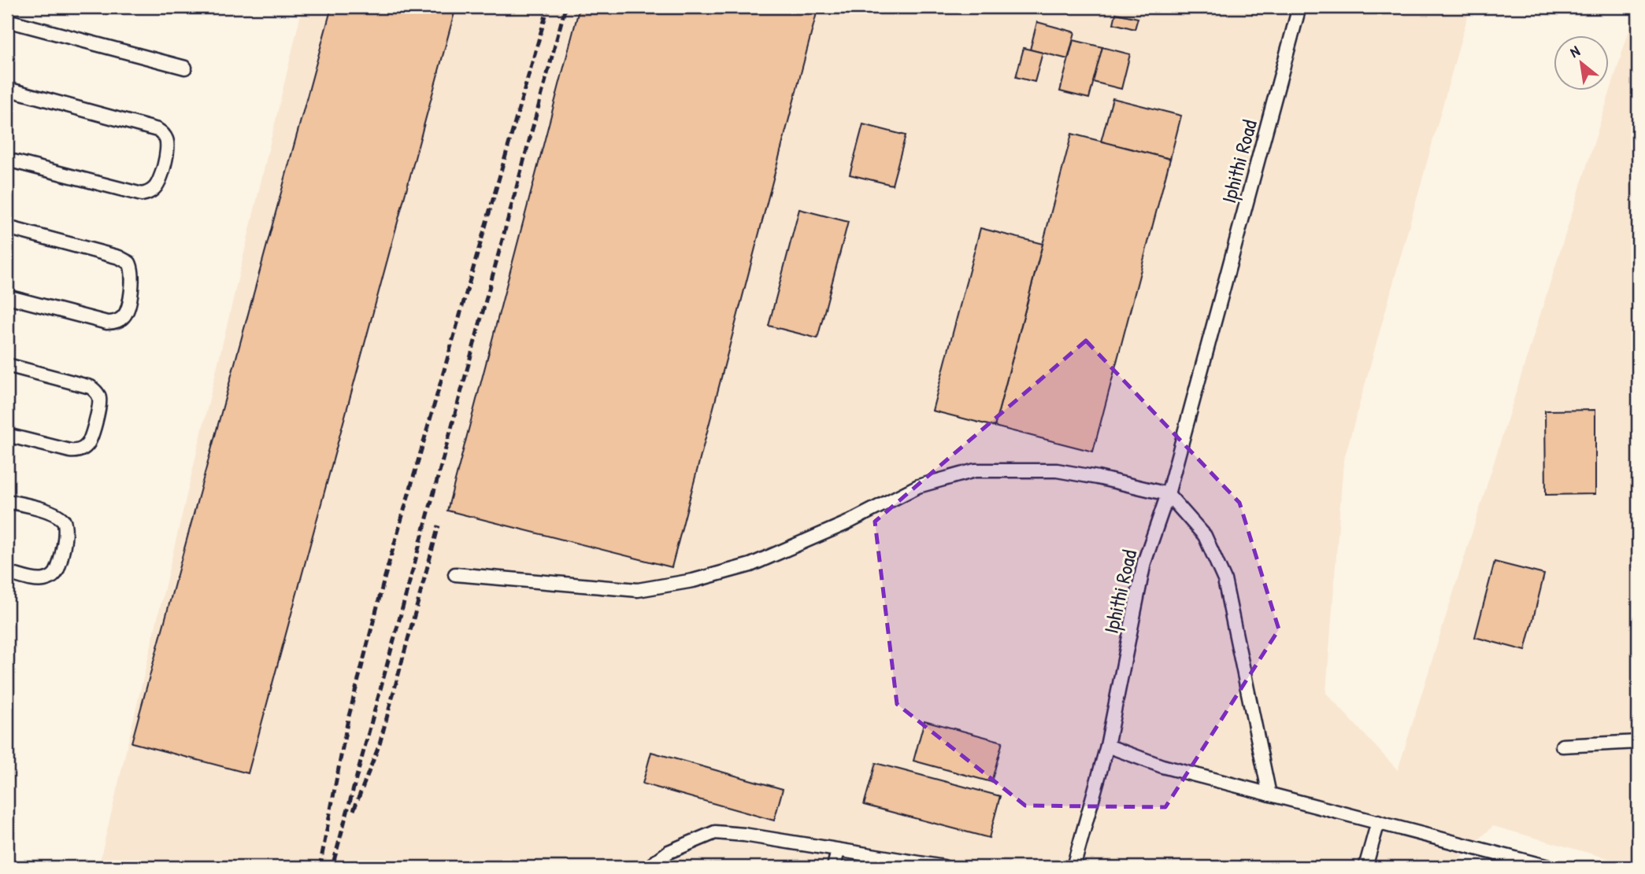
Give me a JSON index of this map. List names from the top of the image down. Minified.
{"streets":{"lane":["Iphithi Road"]},"north":"top left"}
